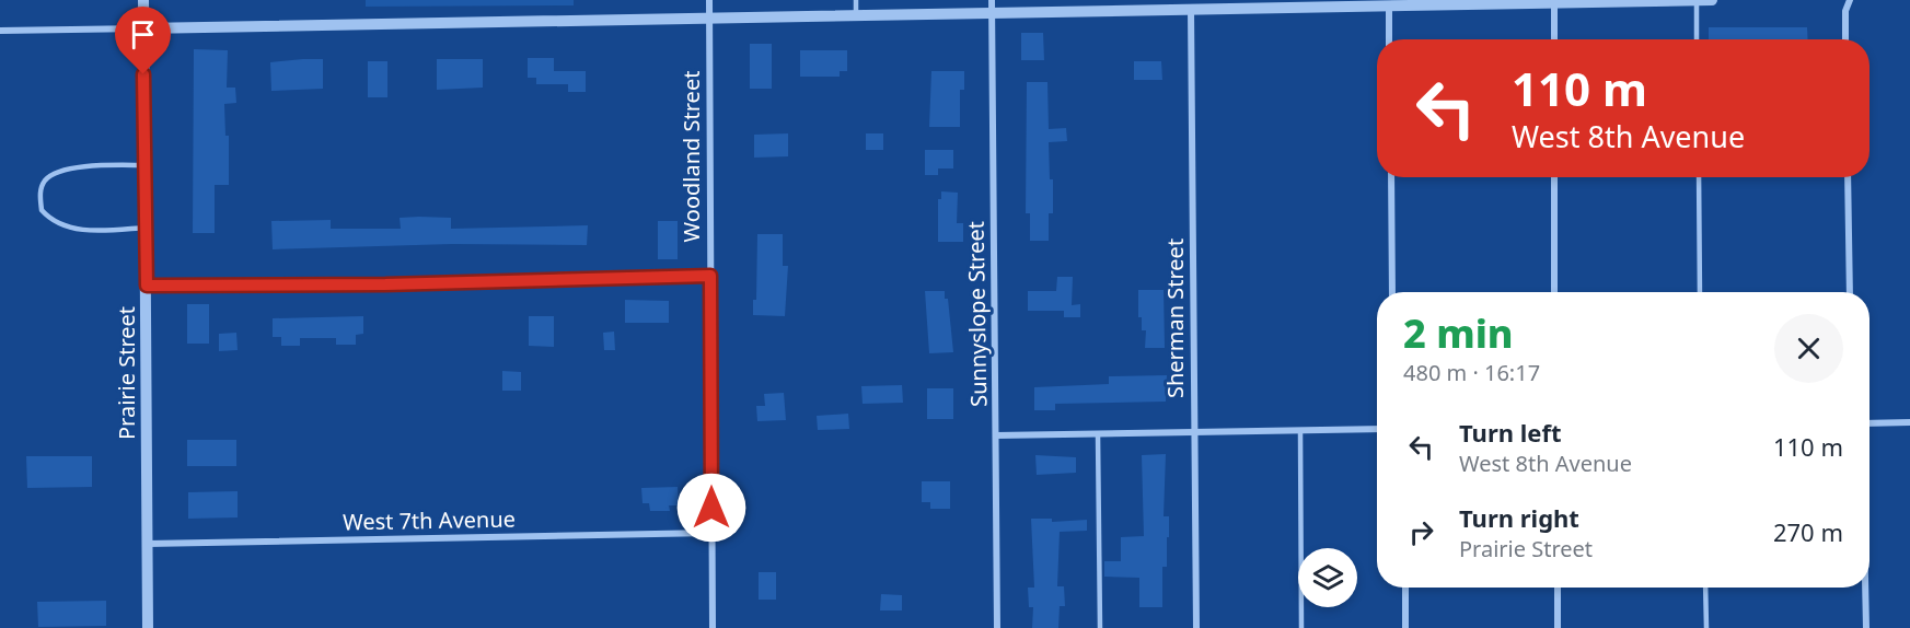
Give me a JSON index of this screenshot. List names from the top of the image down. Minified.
{"streets":{"street":["Woodland Street","Sunnyslope Street","Sherman Street","Prairie Street","West 7th Avenue"]},"crossings":[["Woodland Street","West 7th Avenue"],["Prairie Street","West 7th Avenue"]],"page":{"turn":["110 m","West 8th Avenue"],"heading":["2 min","480 m · 16:17"],"list":[{"name":"Turn left","note":"West 8th Avenue","value":"110 m"},{"name":"Turn right","note":"Prairie Street","value":"270 m"}]}}
